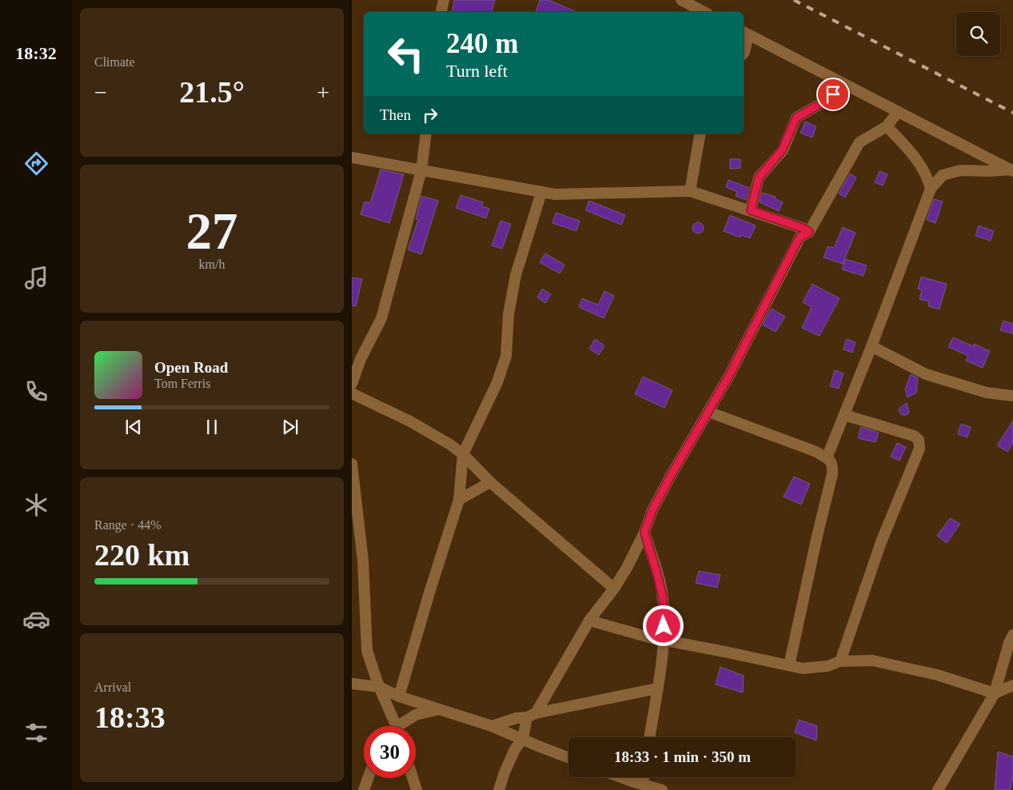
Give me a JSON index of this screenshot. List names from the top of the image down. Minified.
{"page":{"tabs":"18:32","tile":["Climate",["27","km/h"],["Range · 44%","220 km"],["Arrival","18:33"]],"turn":["240 m","Turn left"],"heat":["−","21.5°","+"],"then":"Then","song":["Open Road","Tom Ferris"],"limit":"30","trip":"18:33 · 1 min · 350 m"}}
